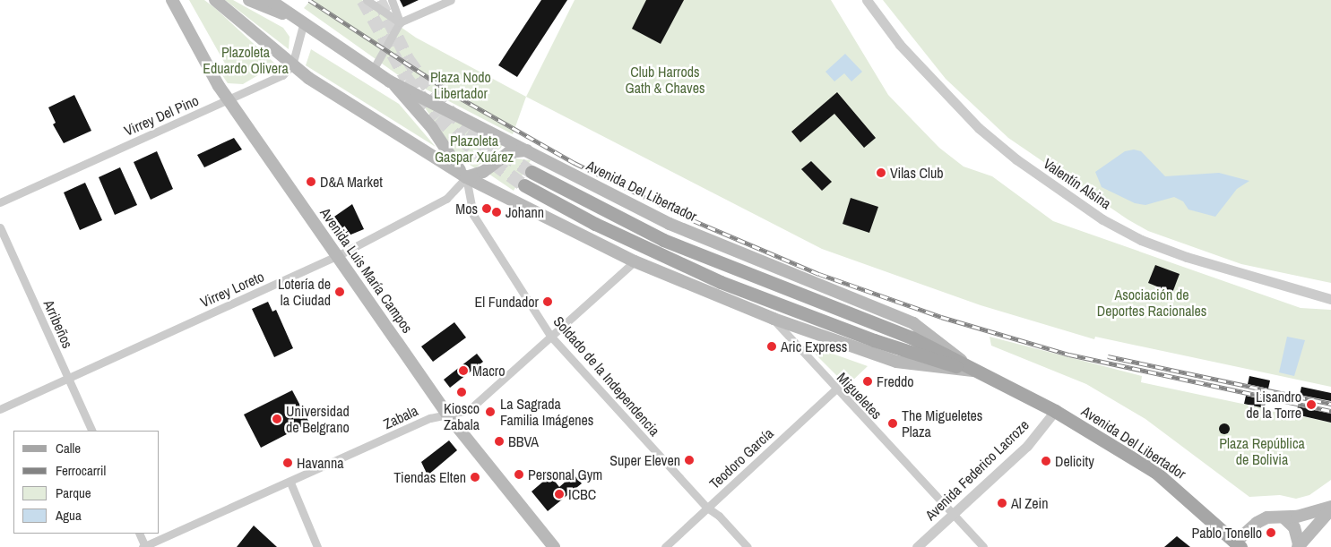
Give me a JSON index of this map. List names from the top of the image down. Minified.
{"streets":{"main road":["Avenida Del Libertador","Avenida Luis María Campos"],"street":["Virrey Del Pino","Valentín Alsina","Virrey Loreto","Arribeños","Soldado de la Independencia","Migueletes","Zabala","Teodoro García","Avenida Federico Lacroze"]},"crossings":[["Virrey Del Pino","Avenida Del Libertador"],["Virrey Del Pino","Avenida Luis María Campos"],["Avenida Del Libertador","Virrey Loreto"],["Avenida Del Libertador","Soldado de la Independencia"],["Avenida Del Libertador","Migueletes"],["Avenida Del Libertador","Zabala"],["Avenida Del Libertador","Avenida Federico Lacroze"],["Avenida Luis María Campos","Virrey Loreto"],["Avenida Luis María Campos","Zabala"],["Virrey Loreto","Arribeños"],["Virrey Loreto","Soldado de la Independencia"],["Soldado de la Independencia","Zabala"],["Soldado de la Independencia","Teodoro García"],["Migueletes","Teodoro García"],["Migueletes","Avenida Federico Lacroze"]],"parks":["Plazoleta Eduardo Olivera","Club Harrods Gath & Chaves","Plaza Nodo Libertador","Plazoleta Gaspar Xuárez","Asociación de Deportes Racionales","Plaza República de Bolivia"],"places":["Vilas Club","D&A Market","Mos","Johann","Lotería de la Ciudad","El Fundador","Aric Express","Macro","Freddo","Kiosco Zabala","Lisandro de la Torre","La Sagrada Familia Imágenes","Universidad de Belgrano","The Migueletes Plaza","BBVA","Super Eleven","Delicity","Havanna","Personal Gym","Tiendas Elten","ICBC","Al Zein","Pablo Tonello"],"legend":["Calle","Ferrocarril","Parque","Agua"]}
